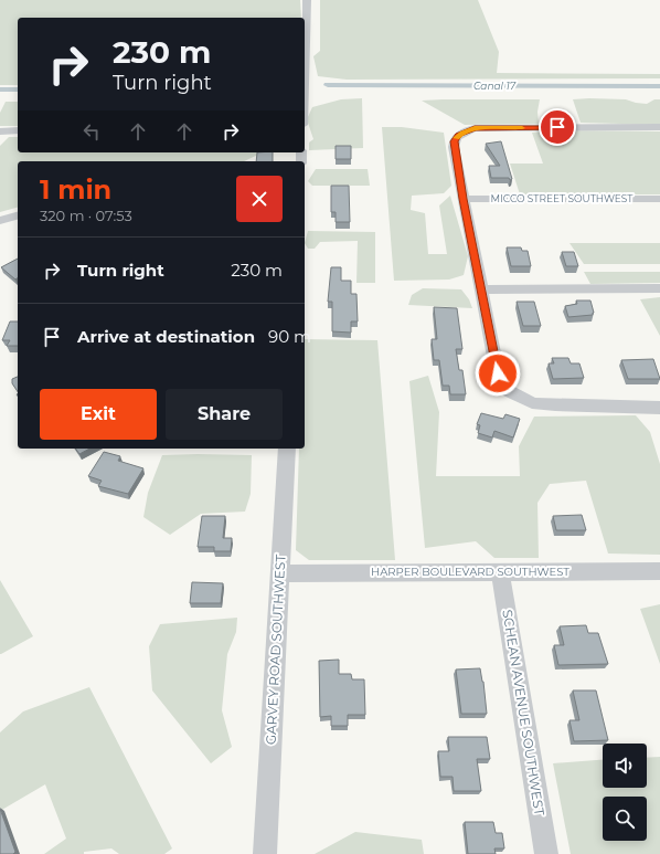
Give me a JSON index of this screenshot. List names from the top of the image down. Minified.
{"streets":{"street":["MICCO STREET SOUTHWEST","HARPER BOULEVARD SOUTHWEST","GARVEY ROAD SOUTHWEST","SCHEAN AVENUE SOUTHWEST"]},"crossings":[["HARPER BOULEVARD SOUTHWEST","GARVEY ROAD SOUTHWEST"],["HARPER BOULEVARD SOUTHWEST","SCHEAN AVENUE SOUTHWEST"]],"water":["Canal 17"],"page":{"turn":["230 m","Turn right"],"heading":["1 min","320 m · 07:53"],"list":[{"name":"Turn right","value":"230 m"},{"name":"Arrive at destination","value":"90 m"}],"buttons":["Exit","Share"]}}
